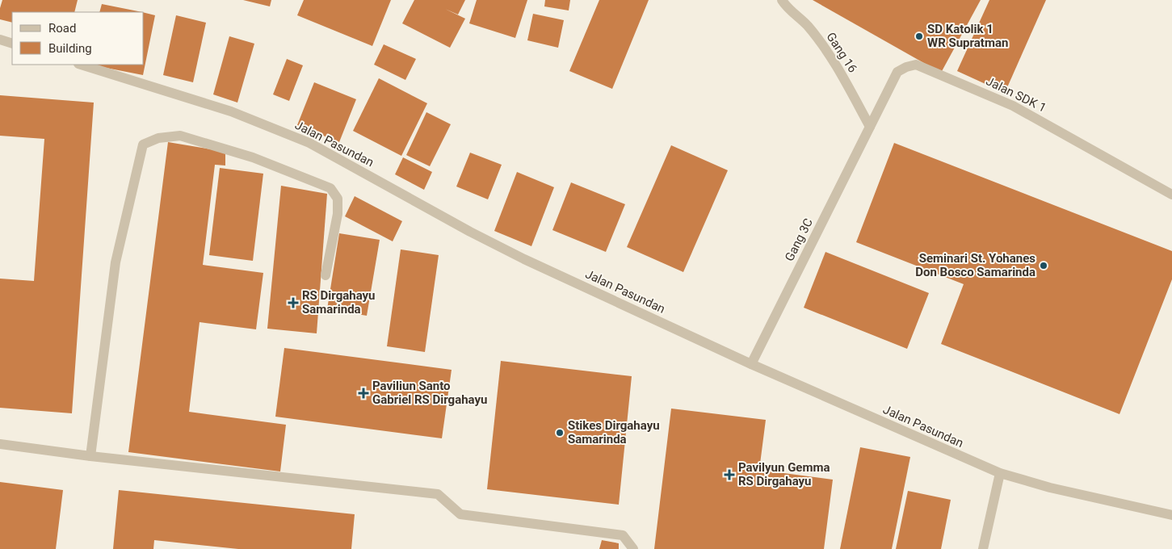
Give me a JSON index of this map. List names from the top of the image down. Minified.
{"streets":{"street":["Gang 16","Jalan SDK 1","Jalan Pasundan","Gang 3C"]},"crossings":[["Gang 16","Jalan SDK 1"],["Gang 16","Gang 3C"],["Jalan SDK 1","Gang 3C"],["Jalan Pasundan","Gang 3C"]],"places":{"other":["SD Katolik 1 WR Supratman","Seminari St. Yohanes Don Bosco Samarinda","Stikes Dirgahayu Samarinda"],"health":["RS Dirgahayu Samarinda","Paviliun Santo Gabriel RS Dirgahayu","Pavilyun Gemma RS Dirgahayu"]},"legend":["Road","Building"]}
